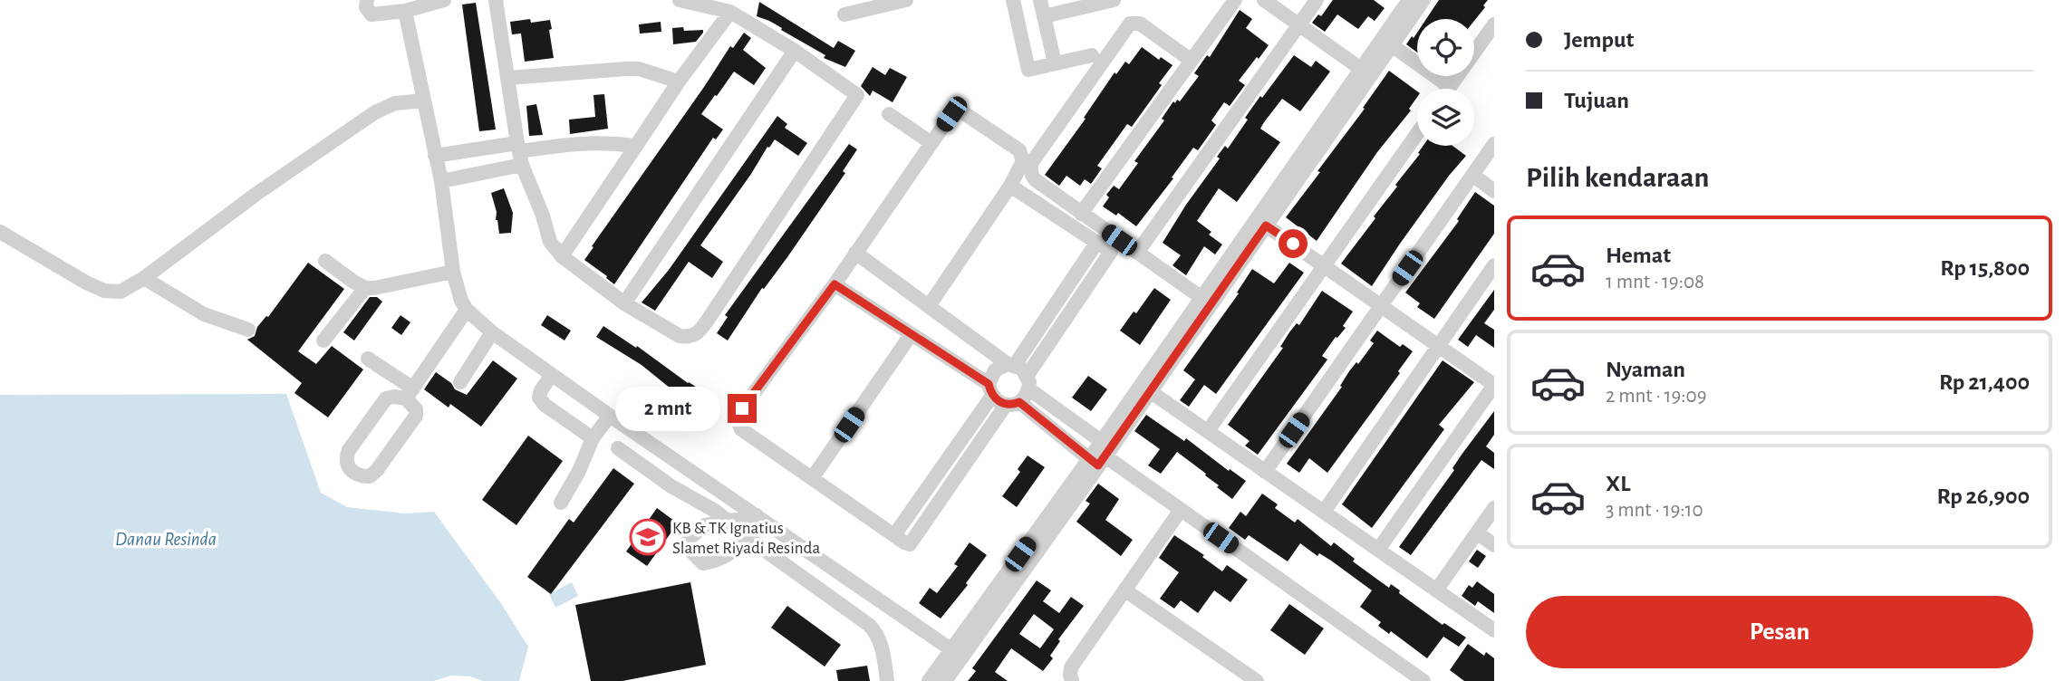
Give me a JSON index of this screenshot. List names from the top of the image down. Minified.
{"water":["Danau Resinda"],"places":{"school or university":["KB & TK Ignatius Slamet Riyadi Resinda"]},"page":{"banner":["Jemput","Tujuan"],"heading":"Pilih kendaraan","list":[{"name":"Hemat","note":"1 mnt · 19:08","value":"Rp 15,800"},{"name":"Nyaman","note":"2 mnt · 19:09","value":"Rp 21,400"},{"name":"XL","note":"3 mnt · 19:10","value":"Rp 26,900"}],"bubble":"2 mnt","buttons":"Pesan"}}
